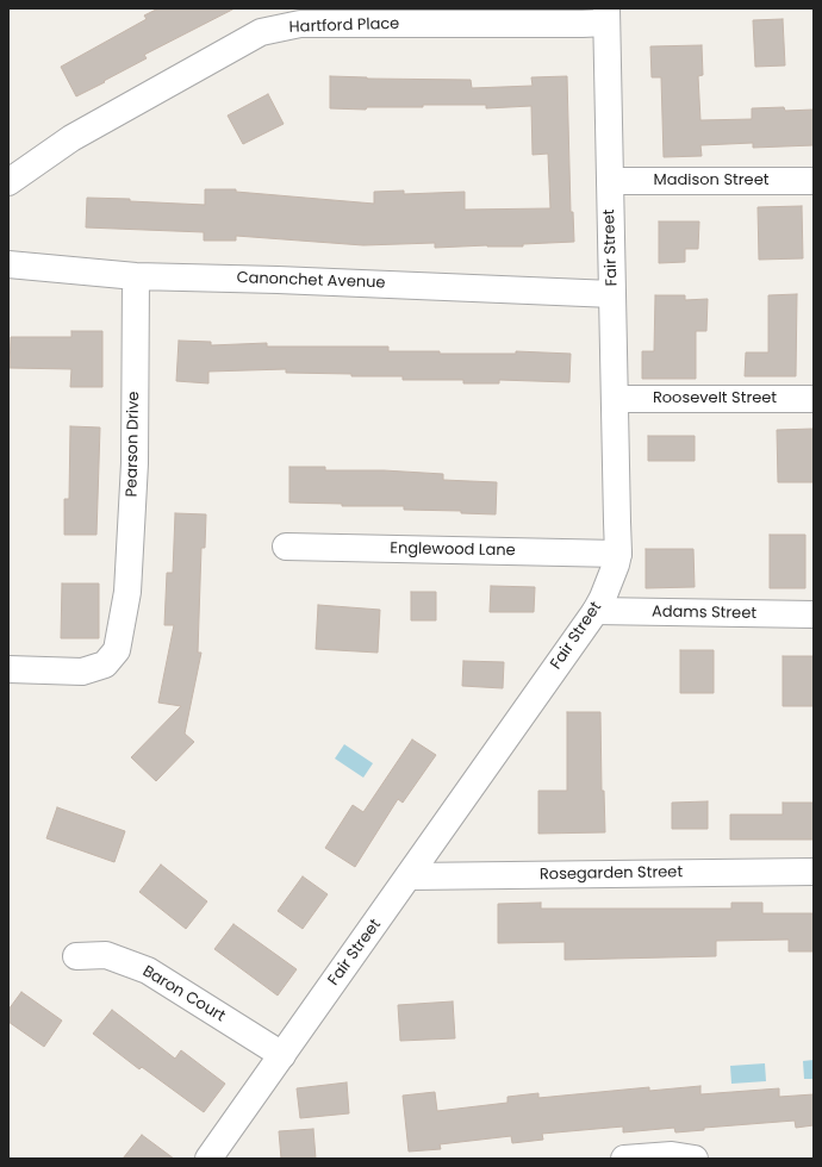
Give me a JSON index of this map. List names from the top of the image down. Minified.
{"streets":{"street":["Hartford Place","Madison Street","Fair Street","Canonchet Avenue","Roosevelt Street","Pearson Drive","Englewood Lane","Adams Street","Rosegarden Street","Baron Court"]},"crossings":[["Hartford Place","Fair Street"],["Madison Street","Fair Street"],["Fair Street","Canonchet Avenue"],["Fair Street","Roosevelt Street"],["Fair Street","Englewood Lane"],["Fair Street","Adams Street"],["Fair Street","Rosegarden Street"],["Fair Street","Baron Court"],["Canonchet Avenue","Pearson Drive"]]}
